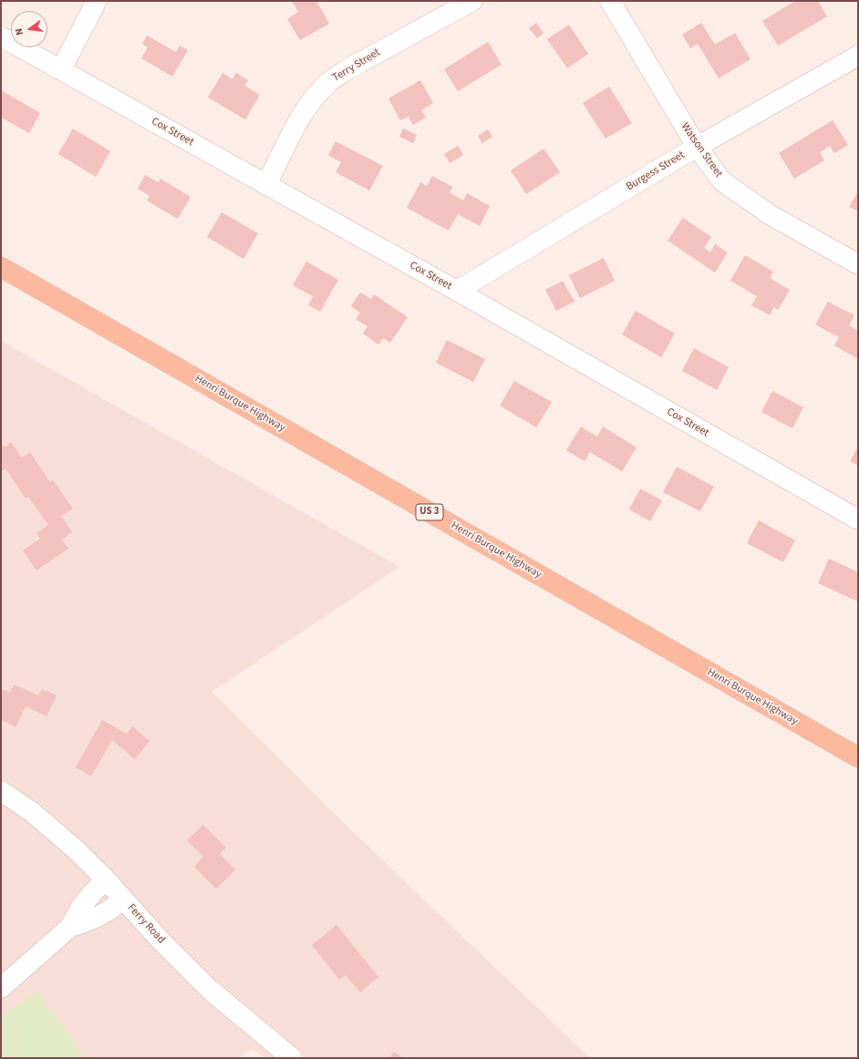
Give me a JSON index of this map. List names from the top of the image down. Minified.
{"streets":{"main road":["Henri Burque Highway","US 3"],"street":["Terry Street","Cox Street","Watson Street","Burgess Street","Ferry Road"]},"crossings":[["Terry Street","Cox Street"],["Cox Street","Burgess Street"],["Watson Street","Burgess Street"]],"north":"left"}
